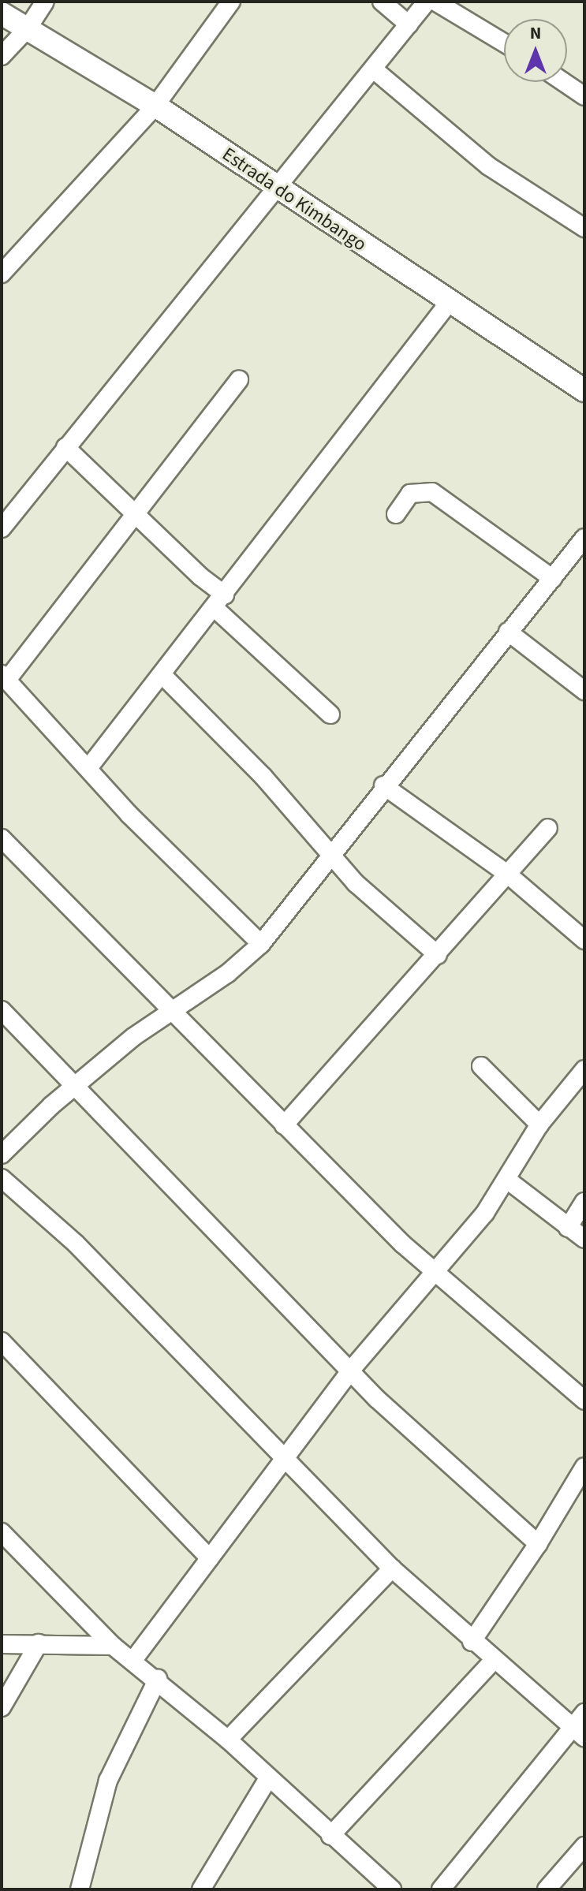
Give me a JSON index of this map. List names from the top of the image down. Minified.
{"streets":{"street":["Estrada do Kimbango"]},"north":"top"}
